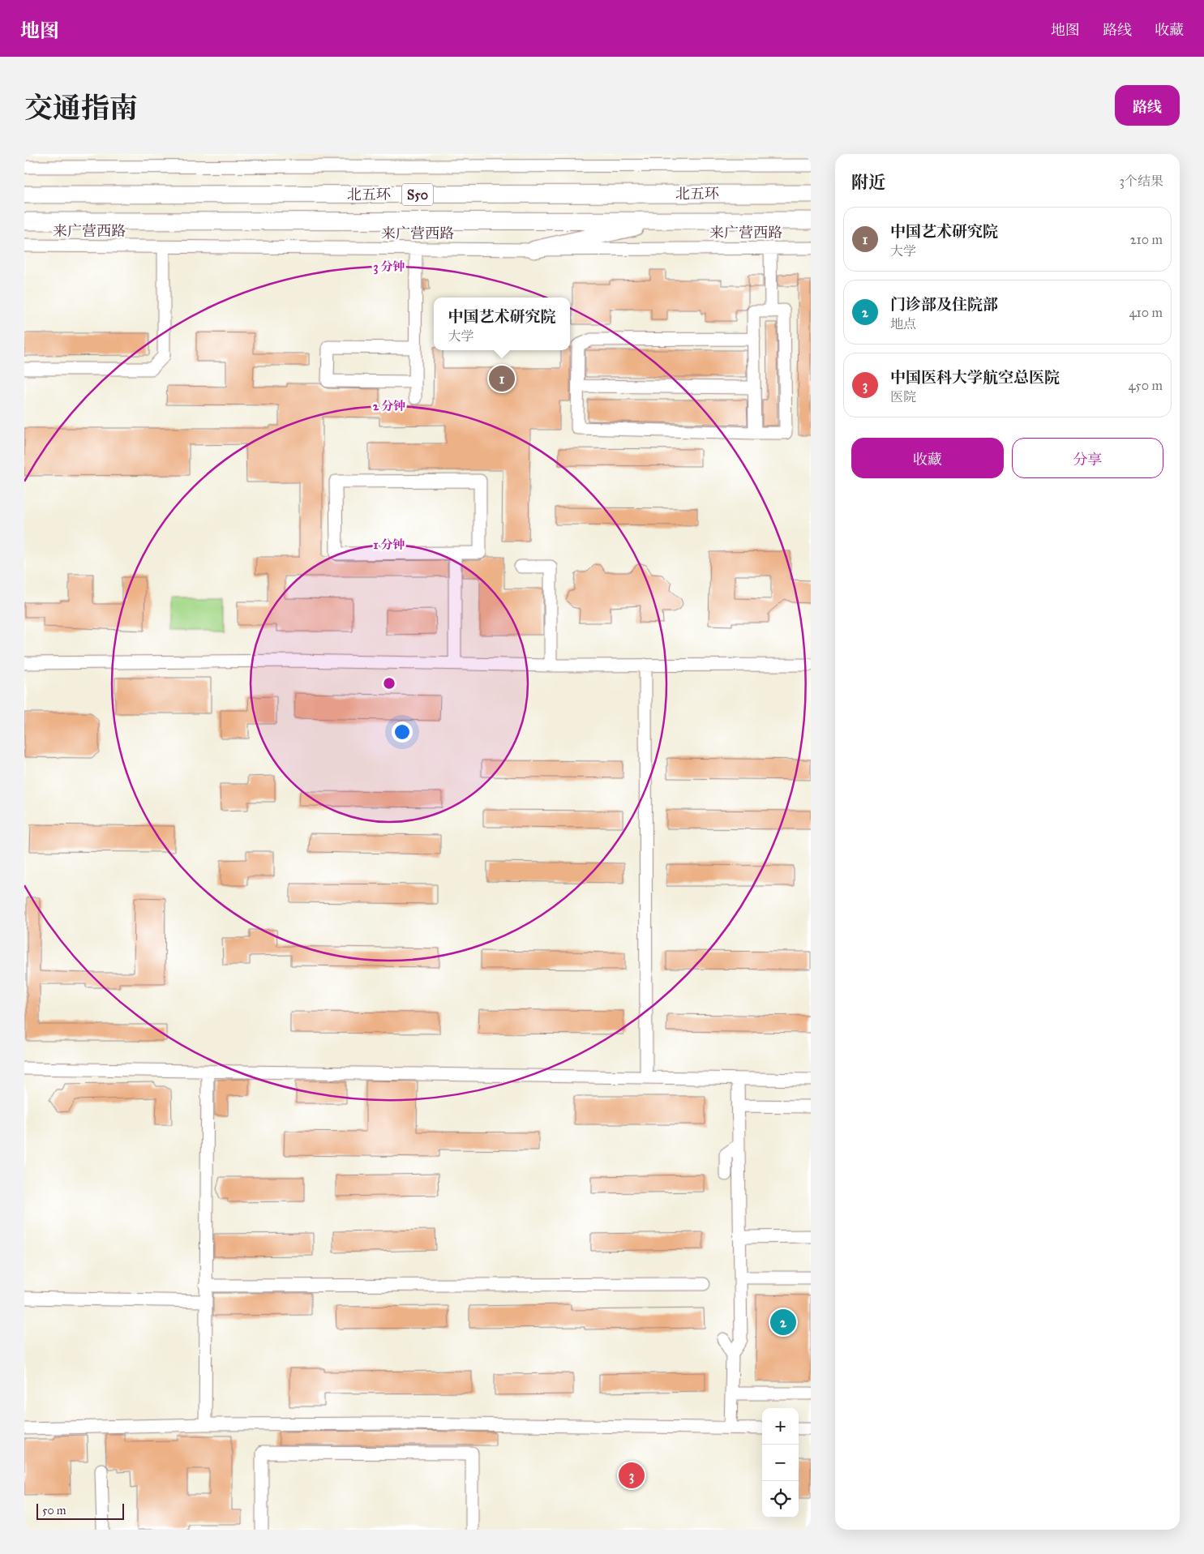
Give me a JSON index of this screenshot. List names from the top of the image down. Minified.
{"streets":{"highway":["北五环","S50"],"street":["来广营西路"]},"scale_bar":"50 m","page":{"header":"地图","nav":["地图","路线","收藏"],"title":"交通指南","buttons":["路线",["收藏","分享"]],"heading":["附近","3个结果"],"list":[{"mark":"1","name":"中国艺术研究院","note":"大学","value":"210 m"},{"mark":"2","name":"门诊部及住院部","note":"地点","value":"410 m"},{"mark":"3","name":"中国医科大学航空总医院","note":"医院","value":"450 m"}],"popup":["中国艺术研究院","大学"],"pins":["1","2","3"],"map_buttons":["+","−"],"scale":"50 m"},"rings":["3 分钟","2 分钟","1 分钟"]}
